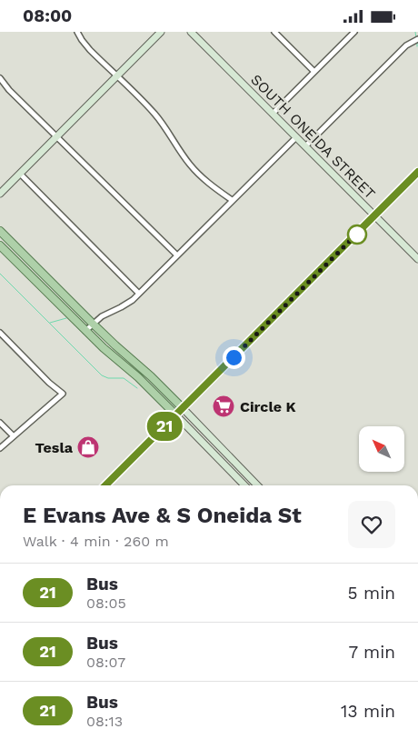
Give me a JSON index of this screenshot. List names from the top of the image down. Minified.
{"streets":{"street":["SOUTH ONEIDA STREET"]},"places":{"supermarket":["Circle K"],"shop":["Tesla"]},"lines":["bus line 21"],"north":"top left","page":{"status":"08:00","on_map":"21","heading":["E Evans Ave & S Oneida St","Walk · 4 min · 260 m"],"list":[{"mark":"21","name":"Bus","note":"08:05","value":"5 min"},{"mark":"21","name":"Bus","note":"08:07","value":"7 min"},{"mark":"21","name":"Bus","note":"08:13","value":"13 min"}]}}
